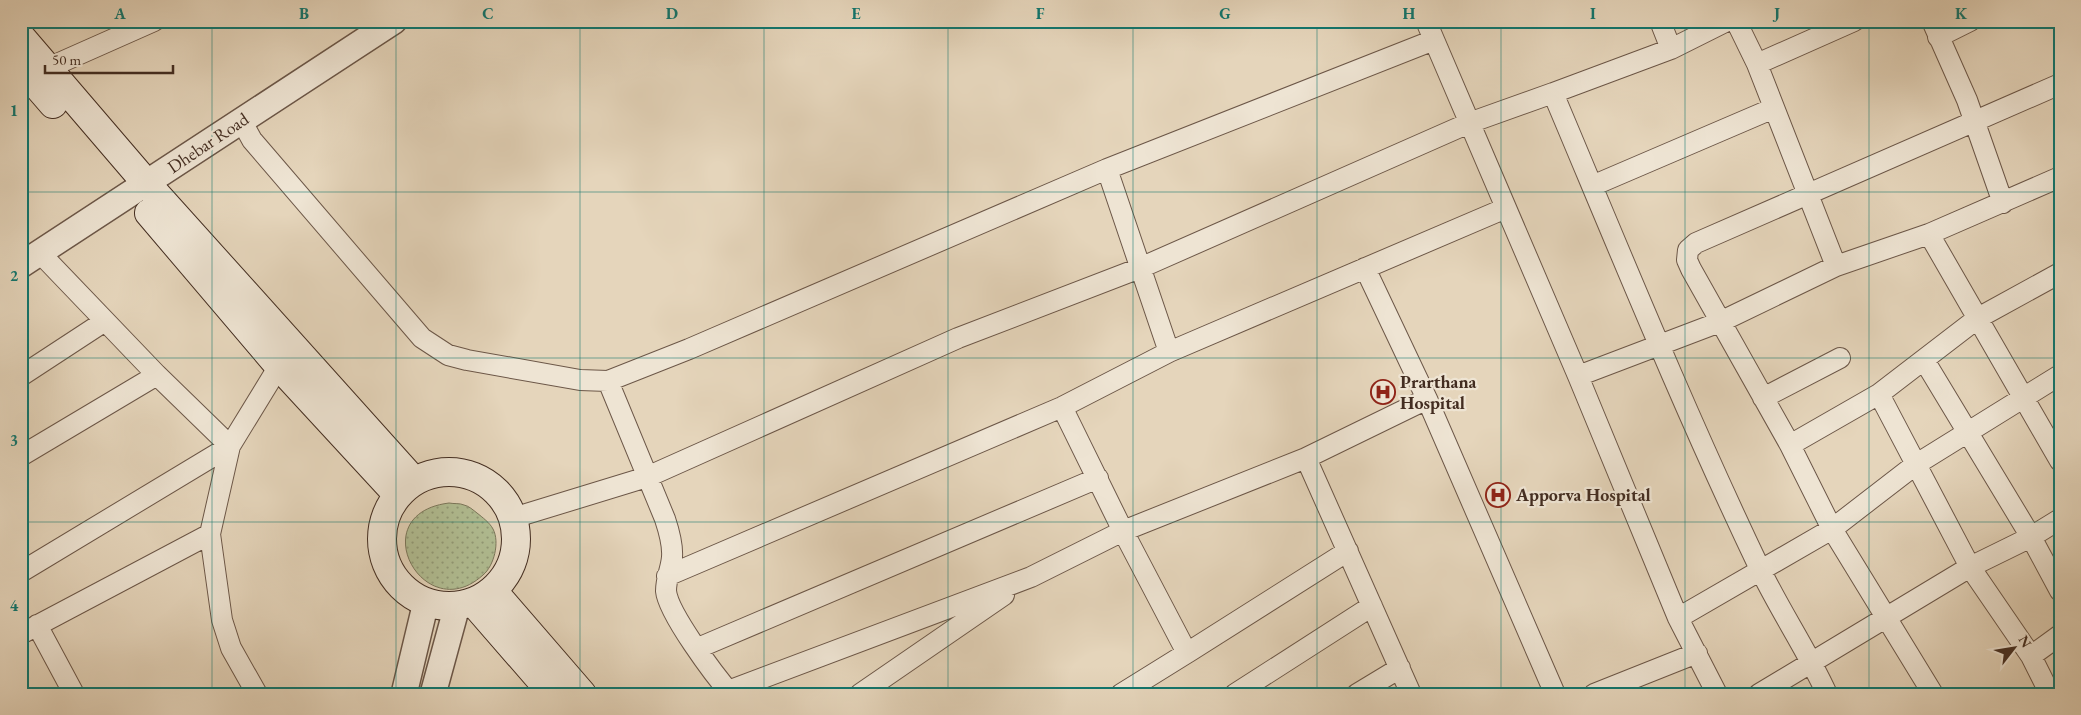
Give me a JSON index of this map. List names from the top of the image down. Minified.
{"streets":{"street":["Dhebar Road"]},"places":{"hospital":["Prarthana Hospital","Apporva Hospital"]},"scale_bar":"50 m","north":"top right","grid":{"columns":["A","B","C","D","E","F","G","H","I","J","K"],"rows":["1","2","3","4"]}}
